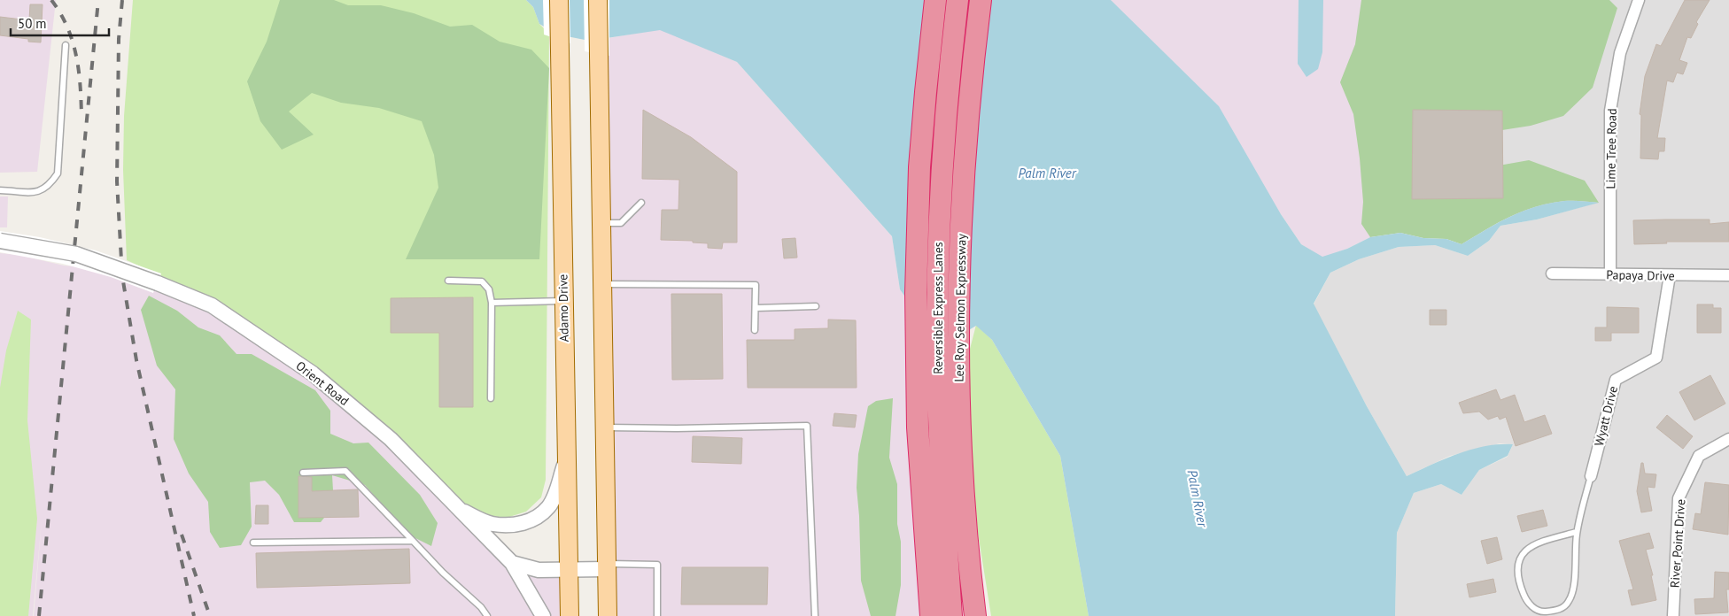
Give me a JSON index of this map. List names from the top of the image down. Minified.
{"streets":{"highway":["Reversible Express Lanes","Lee Roy Selmon Expressway"],"main road":["Adamo Drive"],"street":["Lime Tree Road","Papaya Drive","Orient Road","Wyatt Drive","River Point Drive"]},"crossings":[["Lime Tree Road","Papaya Drive"],["Papaya Drive","Wyatt Drive"],["Adamo Drive","Orient Road"]],"water":["Palm River"],"scale_bar":"50 m"}
